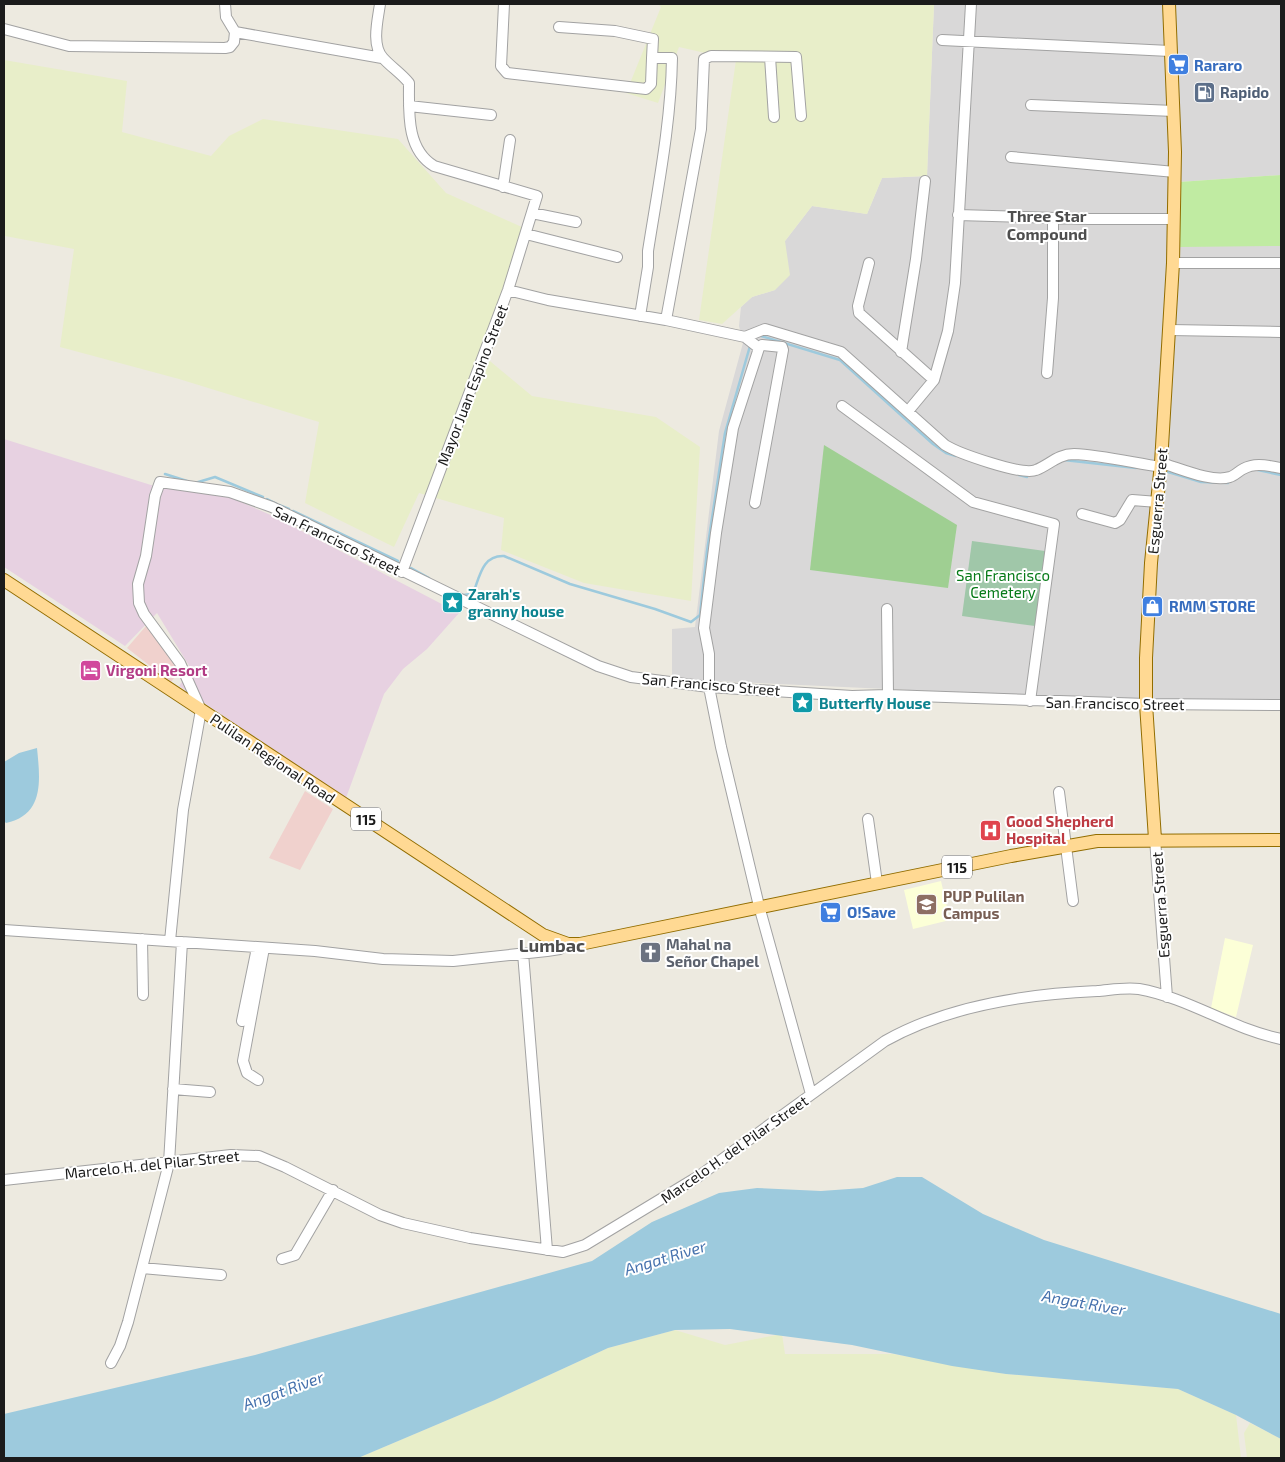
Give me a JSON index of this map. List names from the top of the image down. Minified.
{"streets":{"main road":["Esguerra Street","Pulilan Regional Road","115"],"street":["Mayor Juan Espino Street","San Francisco Street","Marcelo H. del Pilar Street"]},"crossings":[["Mayor Juan Espino Street","San Francisco Street"],["Esguerra Street","San Francisco Street"],["Esguerra Street","Pulilan Regional Road"],["Esguerra Street","Marcelo H. del Pilar Street"],["San Francisco Street","Pulilan Regional Road"]],"districts":["Three Star Compound","Lumbac"],"water":["Angat River"],"parks":["San Francisco Cemetery"],"places":{"supermarket":["Rararo","O!Save"],"fuel station":["Rapido"],"place":["Zarah's granny house","Butterfly House"],"shop":["RMM STORE"],"hotel":["Virgoni Resort"],"hospital":["Good Shepherd Hospital"],"school or university":["PUP Pulilan Campus"],"church":["Mahal na Señor Chapel"]}}
